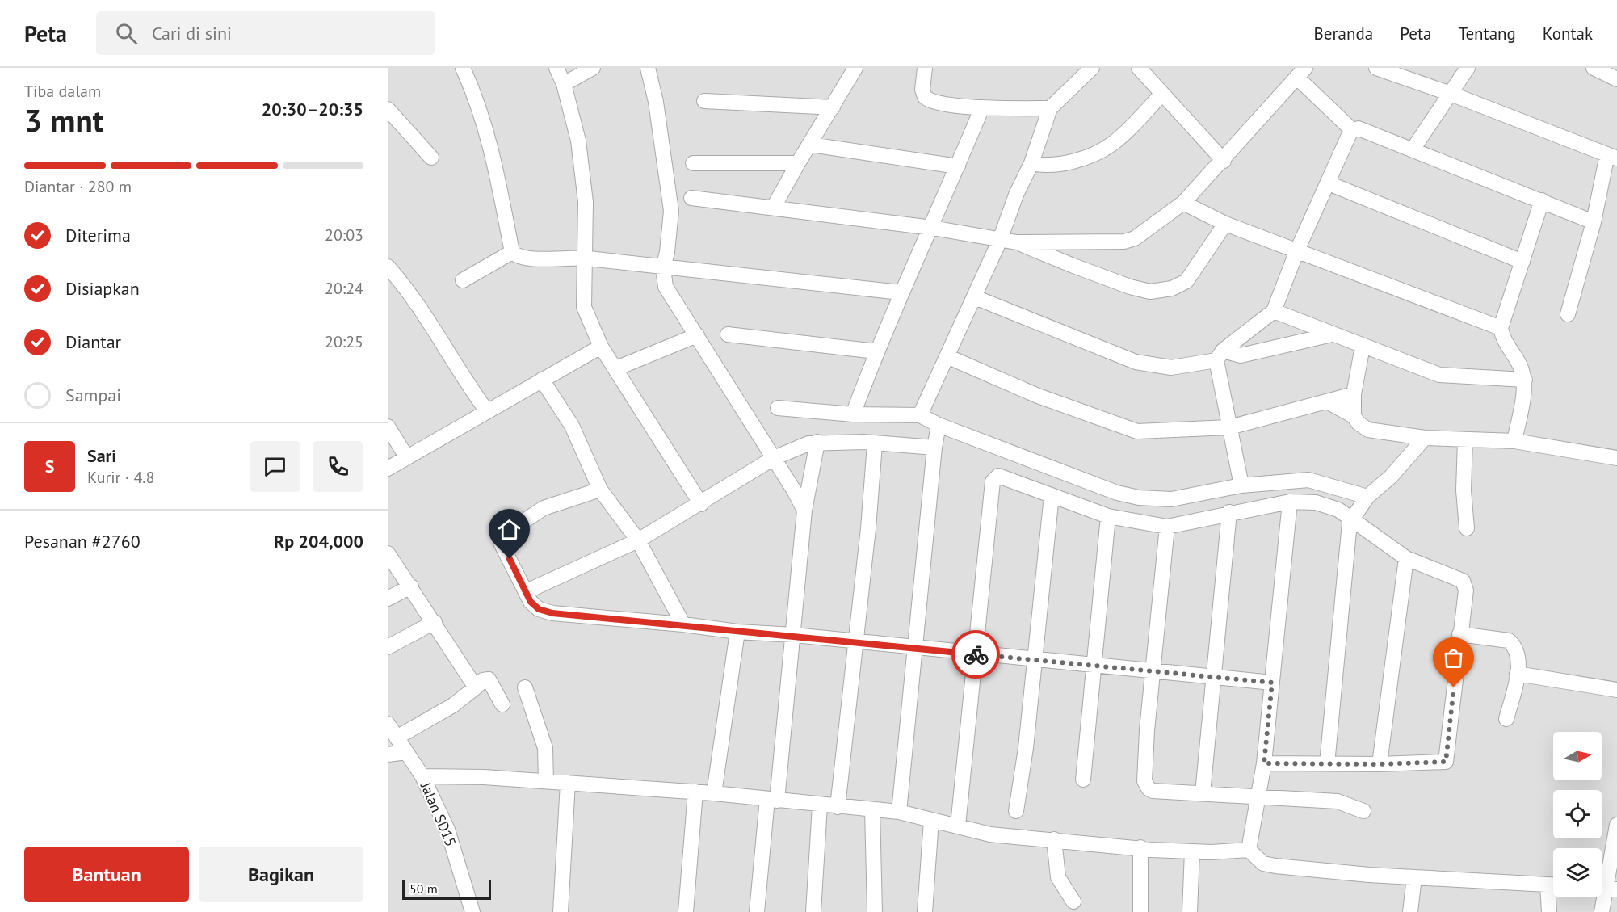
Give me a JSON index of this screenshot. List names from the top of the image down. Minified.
{"streets":{"street":["Jalan SD15"]},"scale_bar":"50 m","north":"right","page":{"header":"Peta","search":"Cari di sini","nav":["Beranda","Peta","Tentang","Kontak"],"heading":["3 mnt","Tiba dalam","20:30–20:35"],"panel":["Sari","Kurir · 4.8","Pesanan #2760","Rp 204,000"],"bar":"Diantar · 280 m","list":[["Diterima","20:03"],["Disiapkan","20:24"],["Diantar","20:25"],"Sampai"],"round":"S","buttons":["Bantuan","Bagikan"],"scale":"50 m"}}
